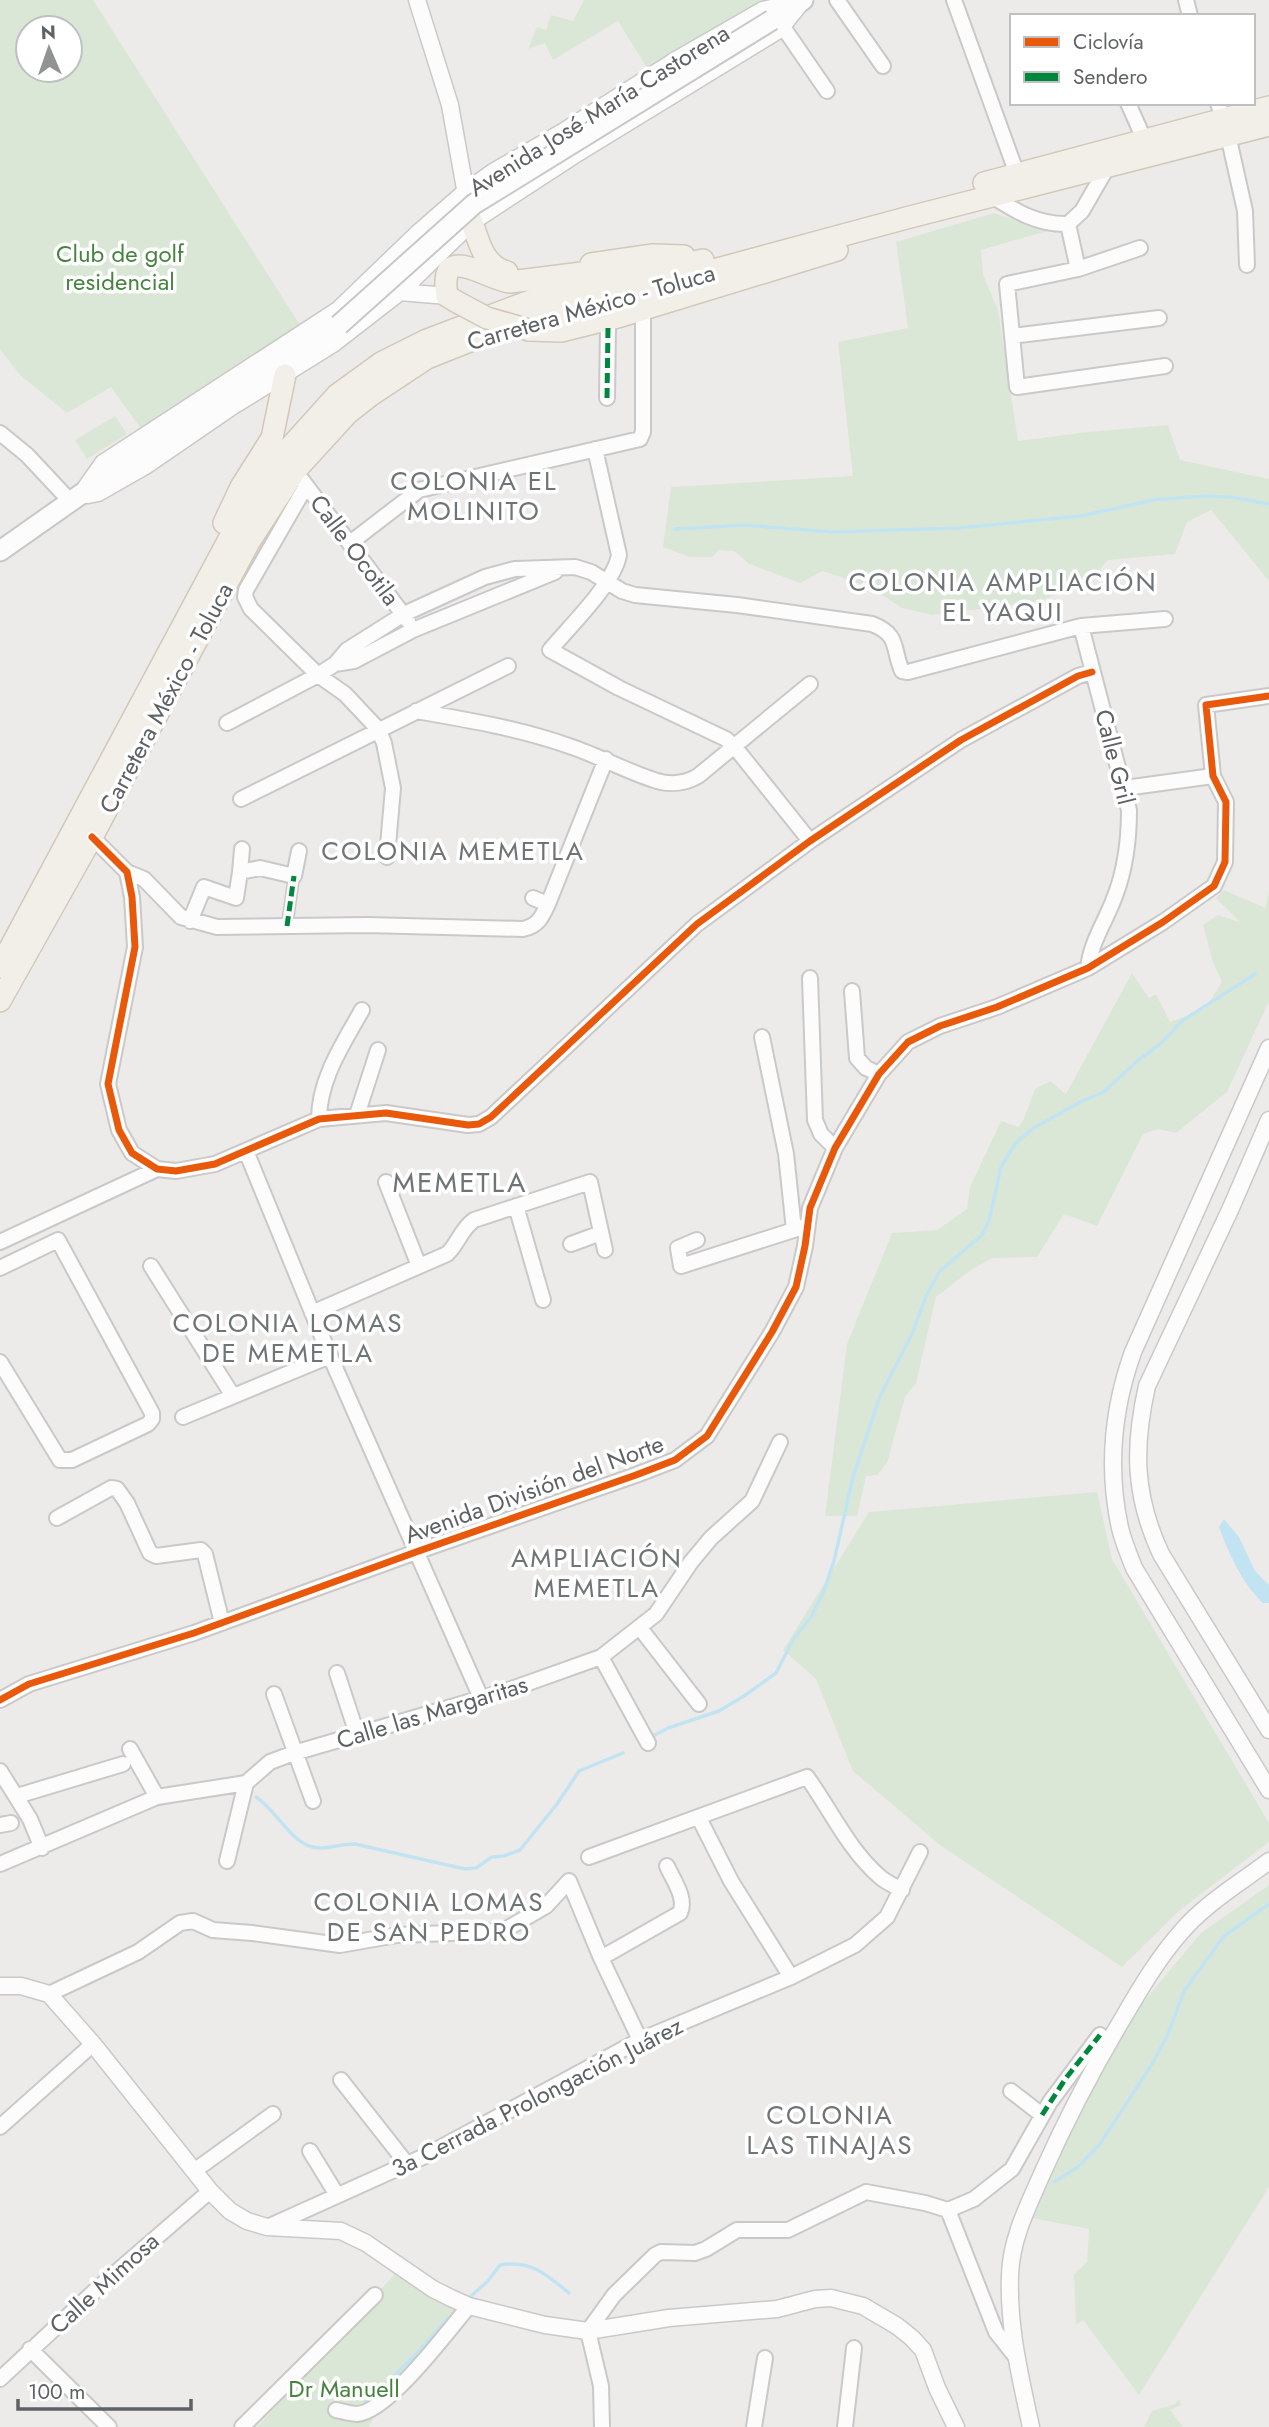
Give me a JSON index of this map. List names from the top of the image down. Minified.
{"streets":{"main road":["Avenida José María Castorena","Carretera México - Toluca"],"street":["Calle Ocotila","Calle Gril","Avenida División del Norte","Calle las Margaritas","3a Cerrada Prolongación Juárez","Calle Mimosa"]},"crossings":[["Carretera México - Toluca","Calle Ocotila"],["Calle Gril","Avenida División del Norte"]],"districts":["COLONIA EL MOLINITO","COLONIA AMPLIACIÓN EL YAQUI","COLONIA MEMETLA","MEMETLA","COLONIA LOMAS DE MEMETLA","AMPLIACIÓN MEMETLA","COLONIA LOMAS DE SAN PEDRO","COLONIA LAS TINAJAS"],"parks":["Club de golf residencial","Dr Manuell"],"legend":["Ciclovía","Sendero"],"scale_bar":"100 m","north":"top"}
